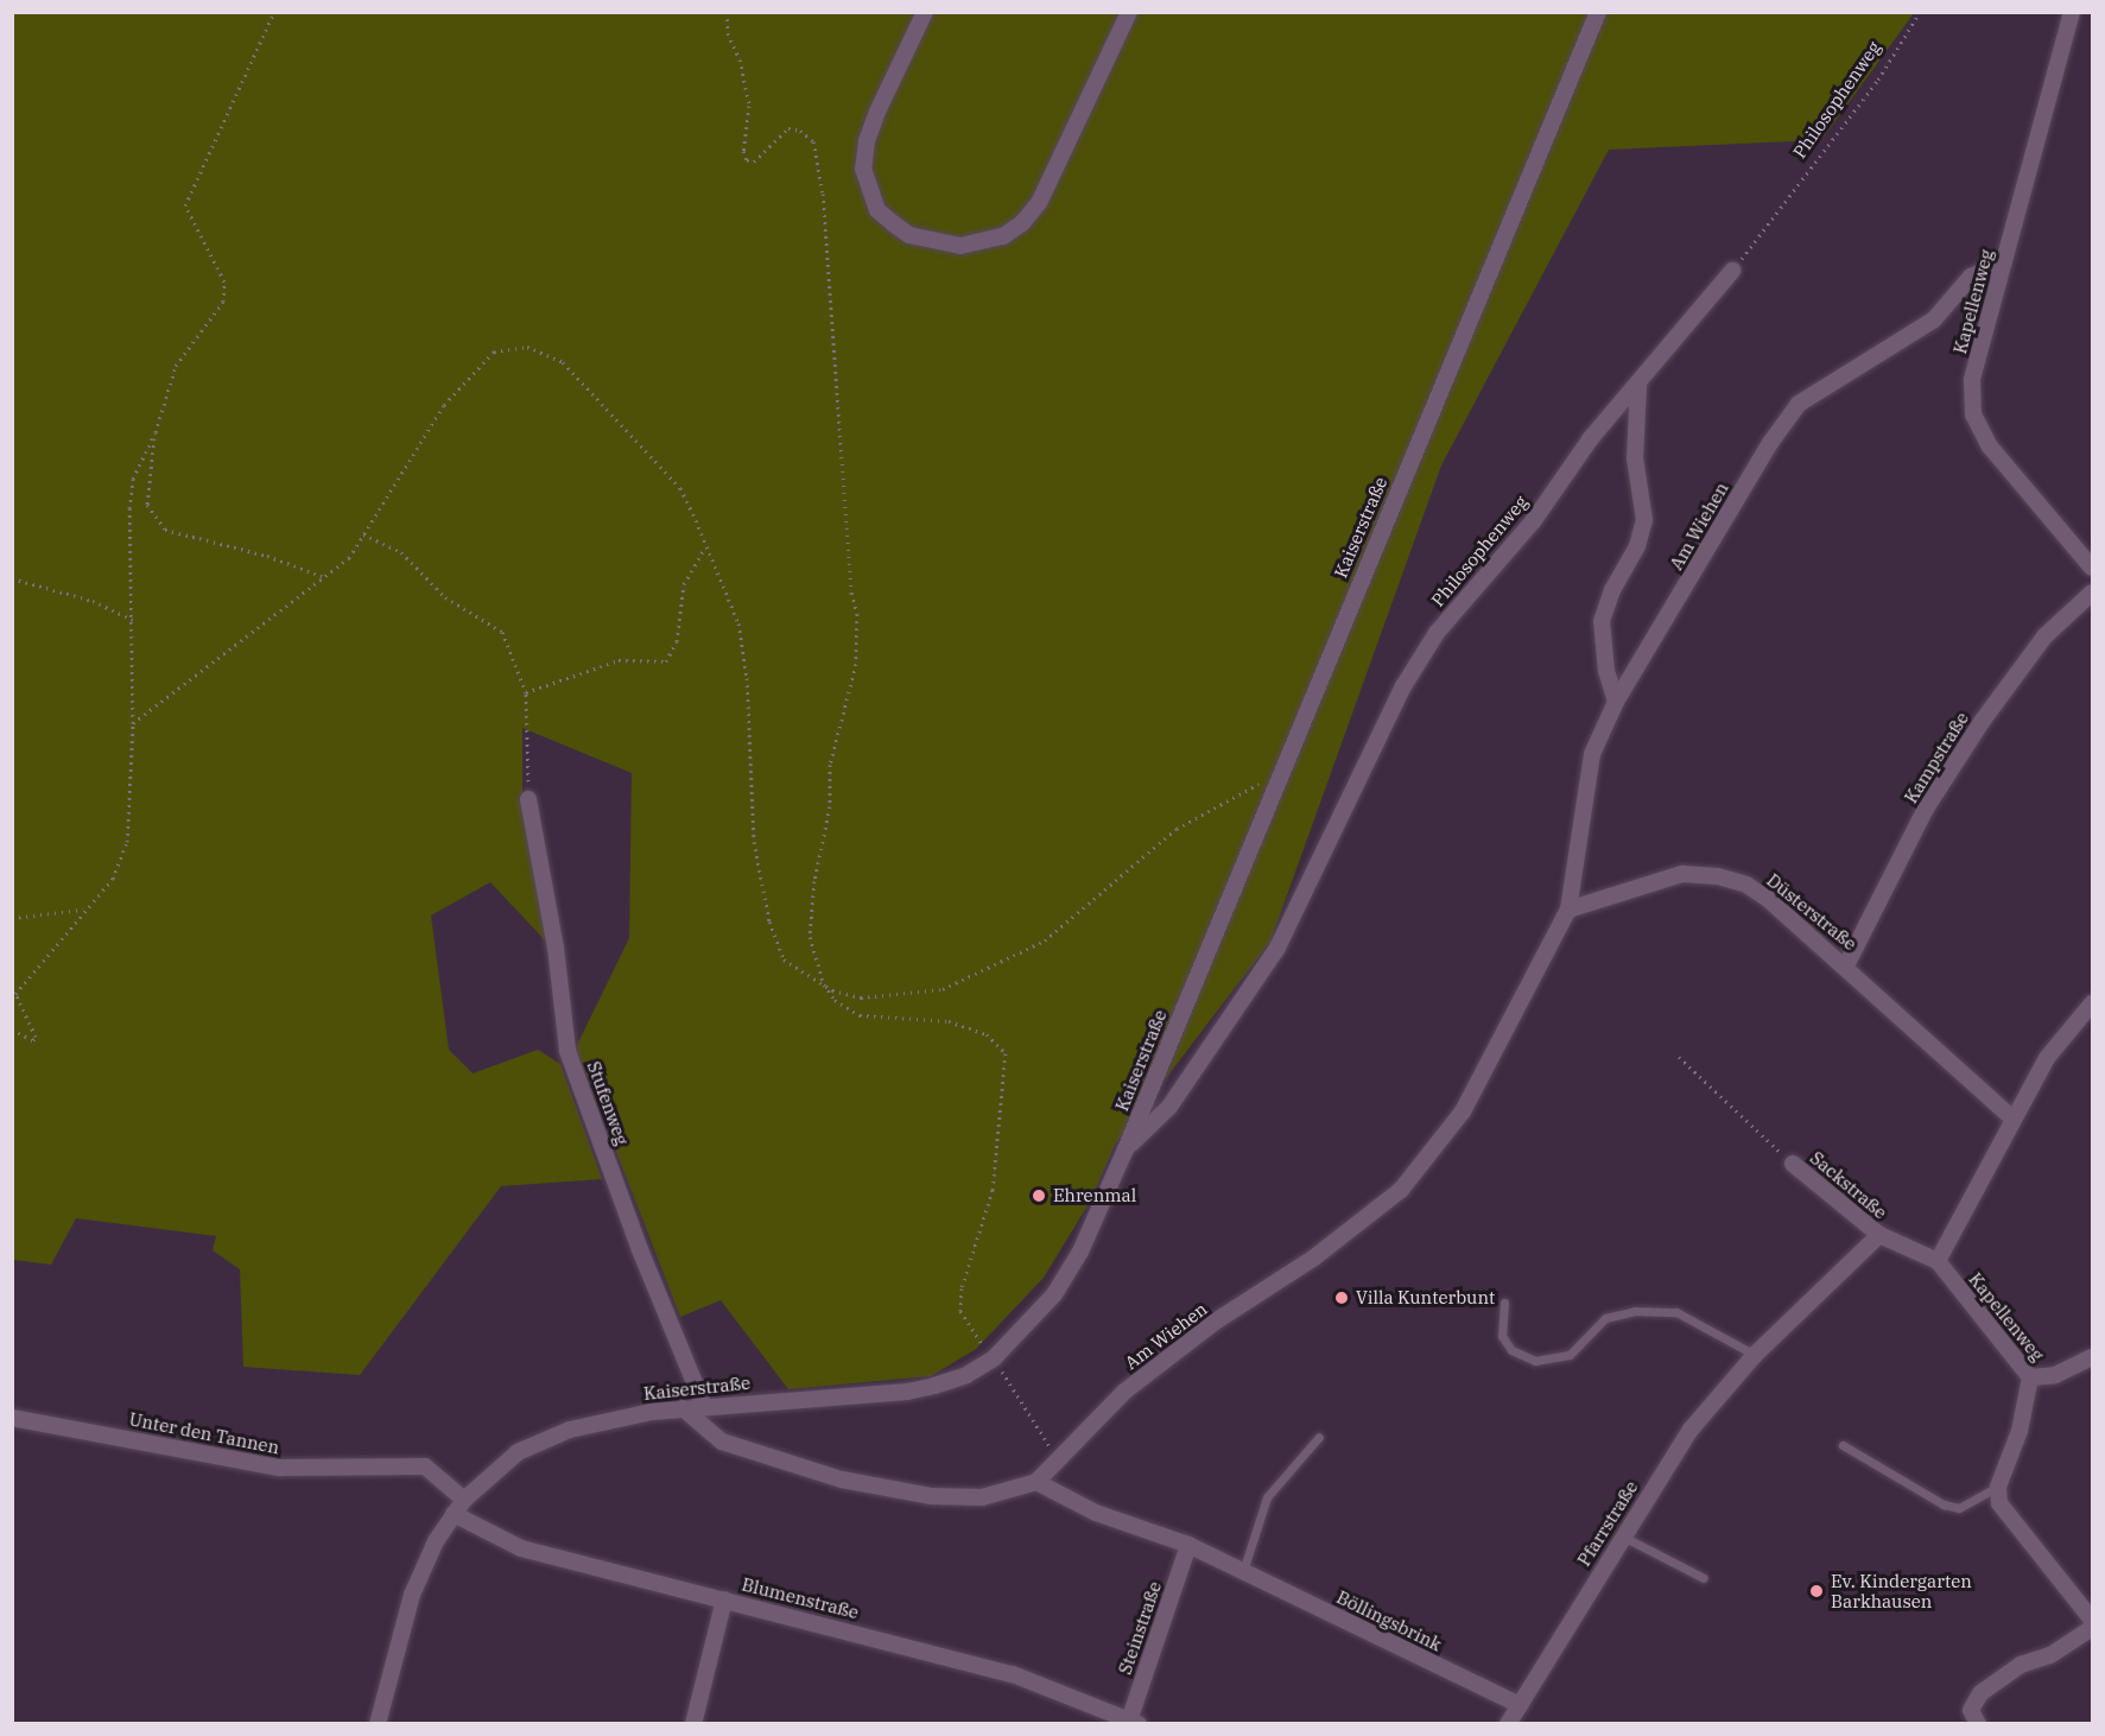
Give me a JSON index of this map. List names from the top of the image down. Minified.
{"streets":{"street":["Philosophenweg","Kapellenweg","Am Wiehen","Kaiserstraße","Kampstraße","Düsterstraße","Stufenweg","Sackstraße","Unter den Tannen","Pfarrstraße","Blumenstraße","Böllingsbrink","Steinstraße"]},"crossings":[["Philosophenweg","Kaiserstraße"],["Kapellenweg","Am Wiehen"],["Kapellenweg","Sackstraße"],["Kapellenweg","Pfarrstraße"],["Am Wiehen","Kaiserstraße"],["Am Wiehen","Düsterstraße"],["Am Wiehen","Böllingsbrink"],["Kaiserstraße","Stufenweg"],["Kaiserstraße","Unter den Tannen"],["Kaiserstraße","Blumenstraße"],["Kampstraße","Düsterstraße"],["Sackstraße","Pfarrstraße"],["Pfarrstraße","Böllingsbrink"],["Blumenstraße","Steinstraße"],["Böllingsbrink","Steinstraße"]],"places":["Ehrenmal","Villa Kunterbunt","Ev. Kindergarten Barkhausen"]}
